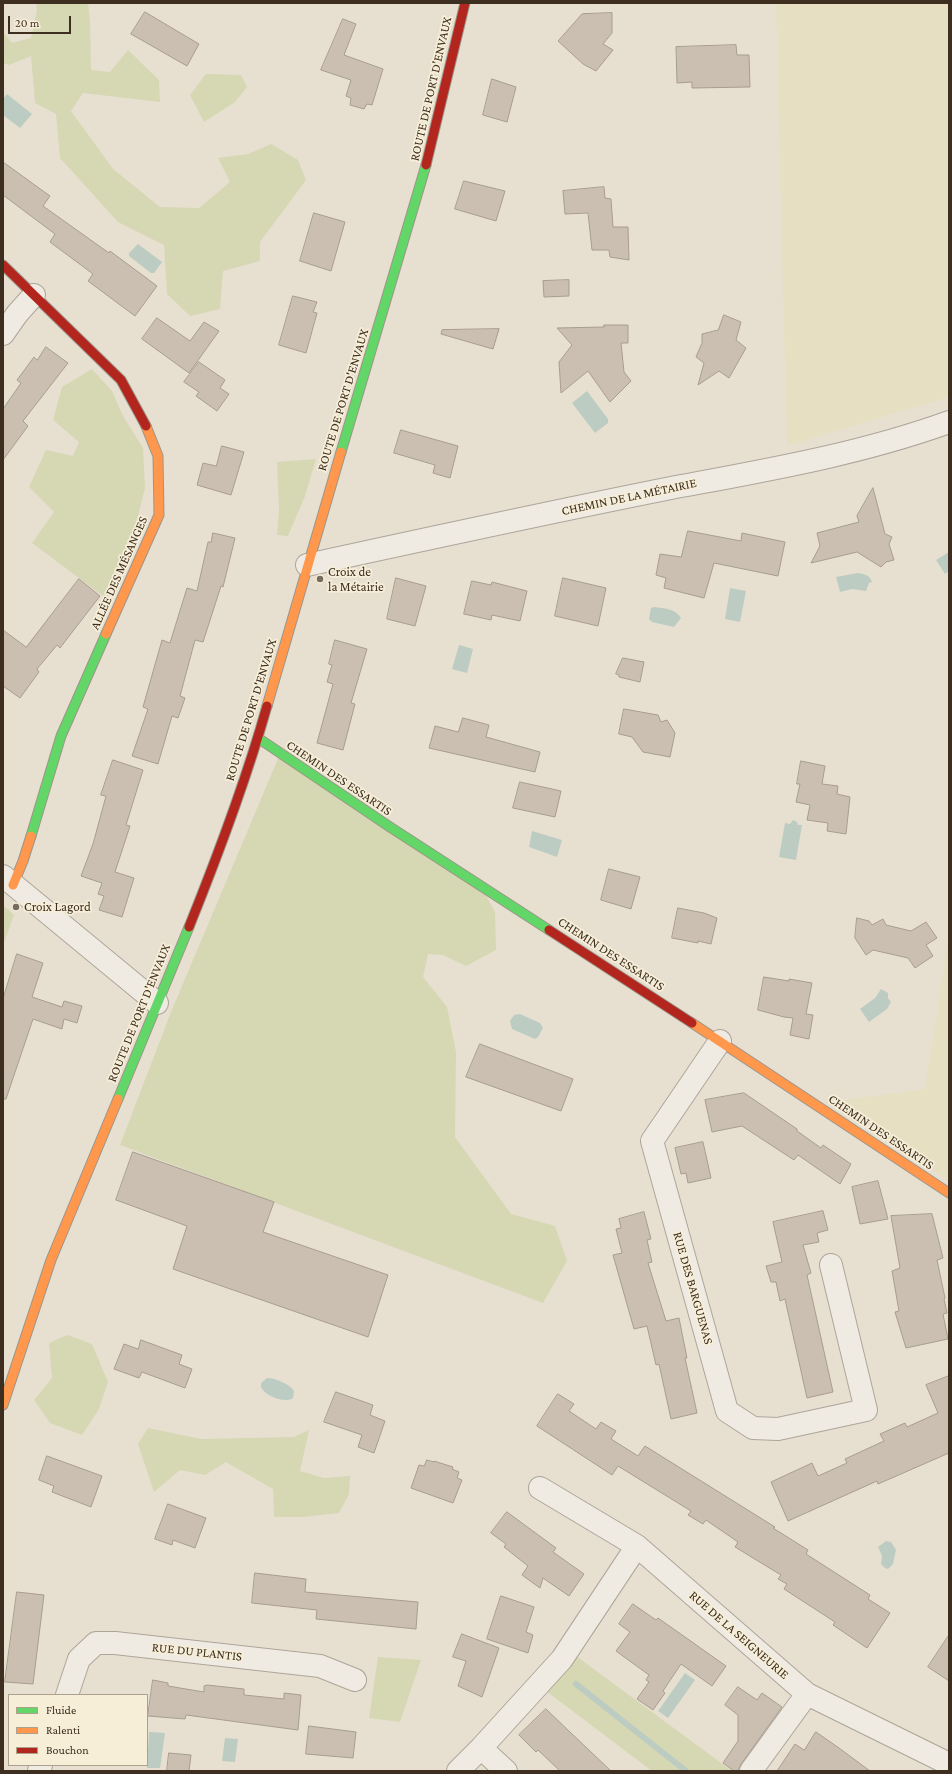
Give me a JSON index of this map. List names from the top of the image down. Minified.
{"streets":{"street":["ROUTE DE PORT D'ENVAUX","CHEMIN DE LA MÉTAIRIE","ALLÉE DES MÉSANGES","CHEMIN DES ESSARTIS","RUE DES BARGUENAS","RUE DE LA SEIGNEURIE","RUE DU PLANTIS"]},"crossings":[["ROUTE DE PORT D'ENVAUX","CHEMIN DE LA MÉTAIRIE"],["ROUTE DE PORT D'ENVAUX","CHEMIN DES ESSARTIS"],["CHEMIN DES ESSARTIS","RUE DES BARGUENAS"]],"places":["Croix de la Métairie","Croix Lagord"],"legend":["Fluide","Ralenti","Bouchon"],"scale_bar":"20 m"}
